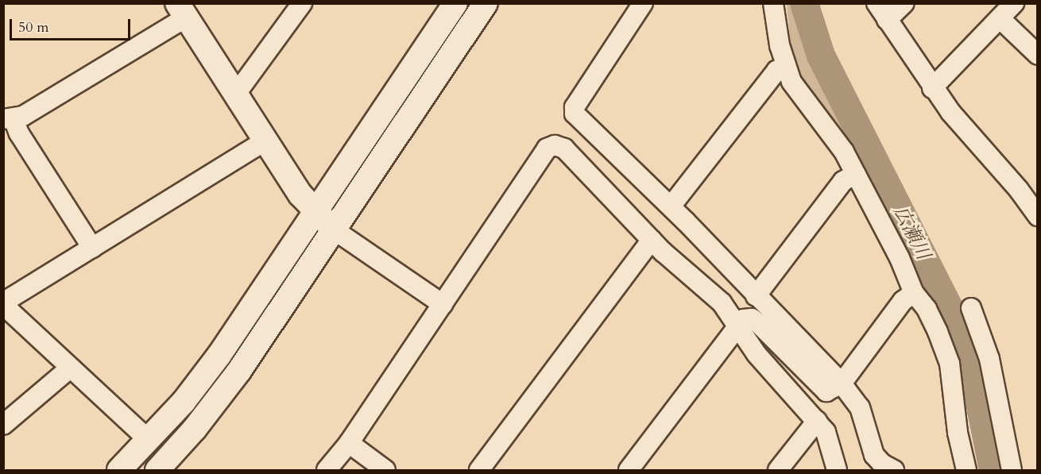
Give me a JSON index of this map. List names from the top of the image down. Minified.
{"water":["広瀬川"],"scale_bar":"50 m"}
